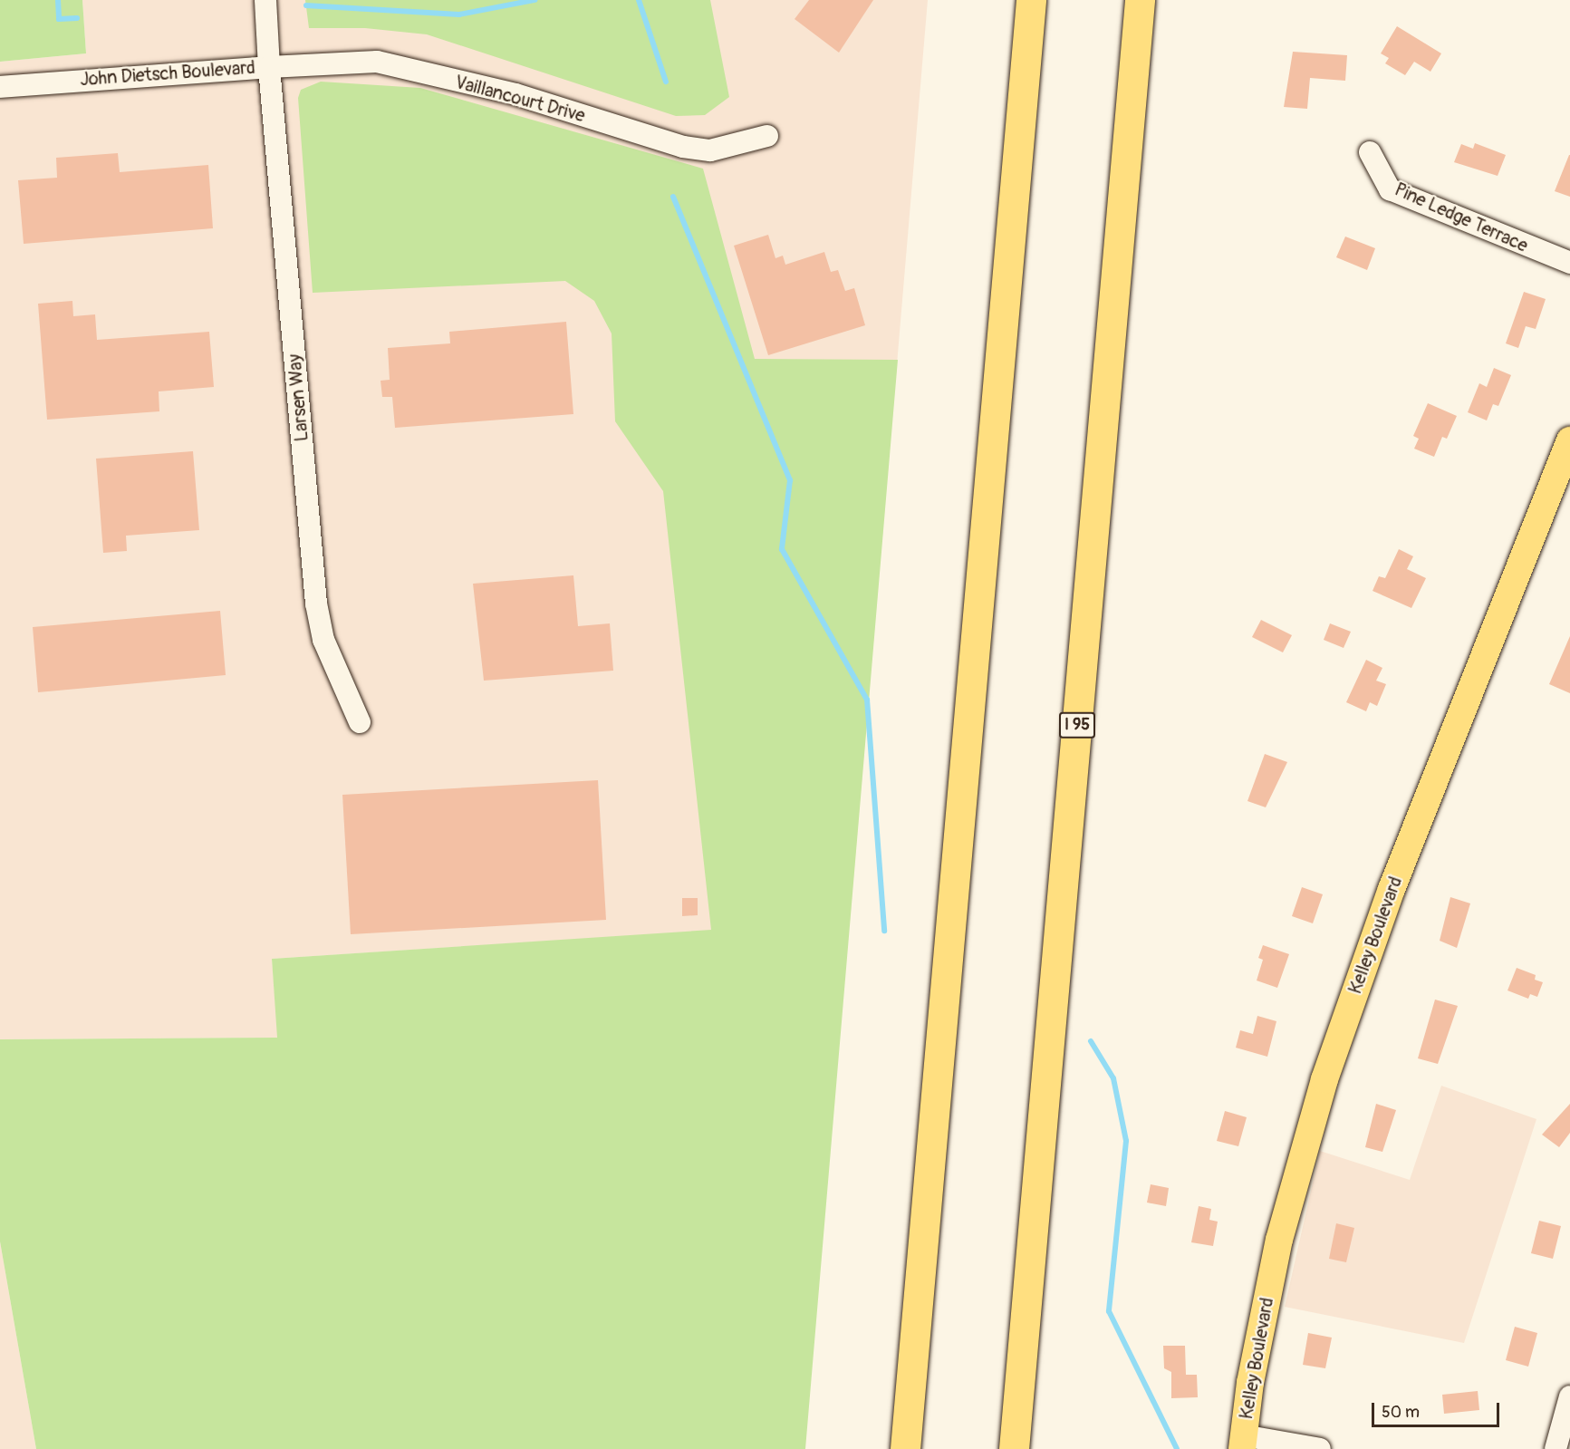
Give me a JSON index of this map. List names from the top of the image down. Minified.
{"streets":{"highway":["I 95"],"main road":["Kelley Boulevard"],"street":["John Dietsch Boulevard","Vaillancourt Drive","Pine Ledge Terrace","Larsen Way"]},"crossings":[["John Dietsch Boulevard","Vaillancourt Drive"],["John Dietsch Boulevard","Larsen Way"],["Vaillancourt Drive","Larsen Way"]],"scale_bar":"50 m"}
